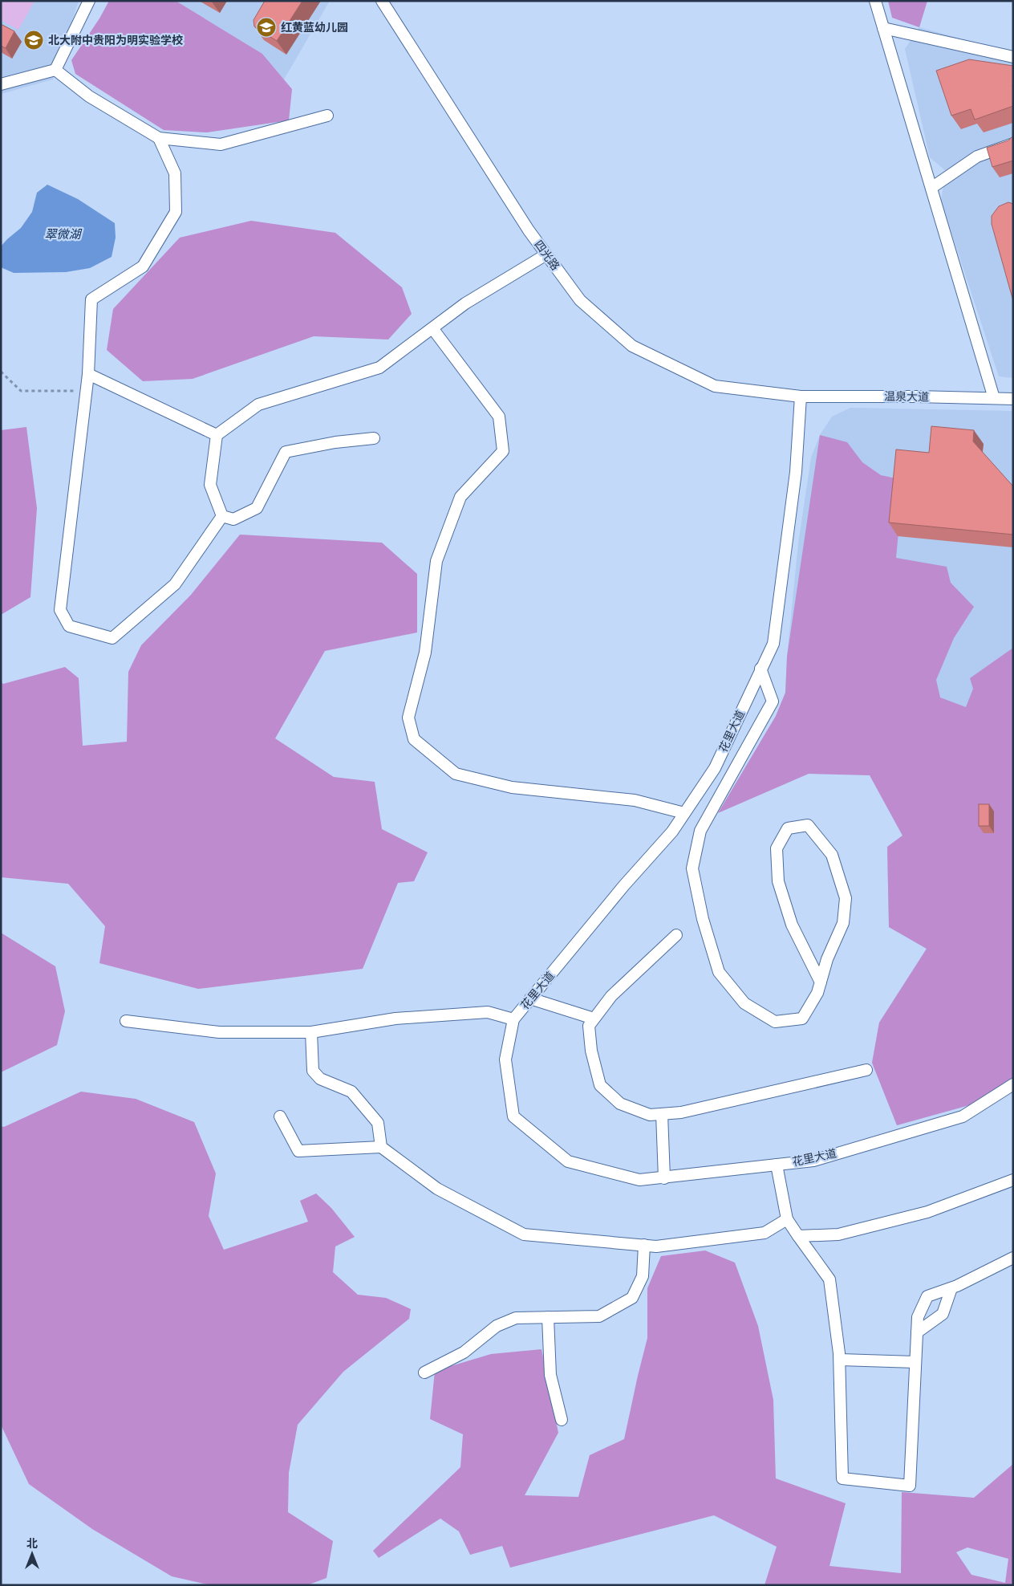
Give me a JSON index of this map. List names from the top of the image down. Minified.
{"streets":{"street":["四光路","温泉大道","花里大道"]},"crossings":[["四光路","温泉大道"],["四光路","花里大道"],["温泉大道","花里大道"]],"water":["翠微湖"],"places":{"school or university":["红黄蓝幼儿园","北大附中贵阳为明实验学校"]},"north":"top"}
